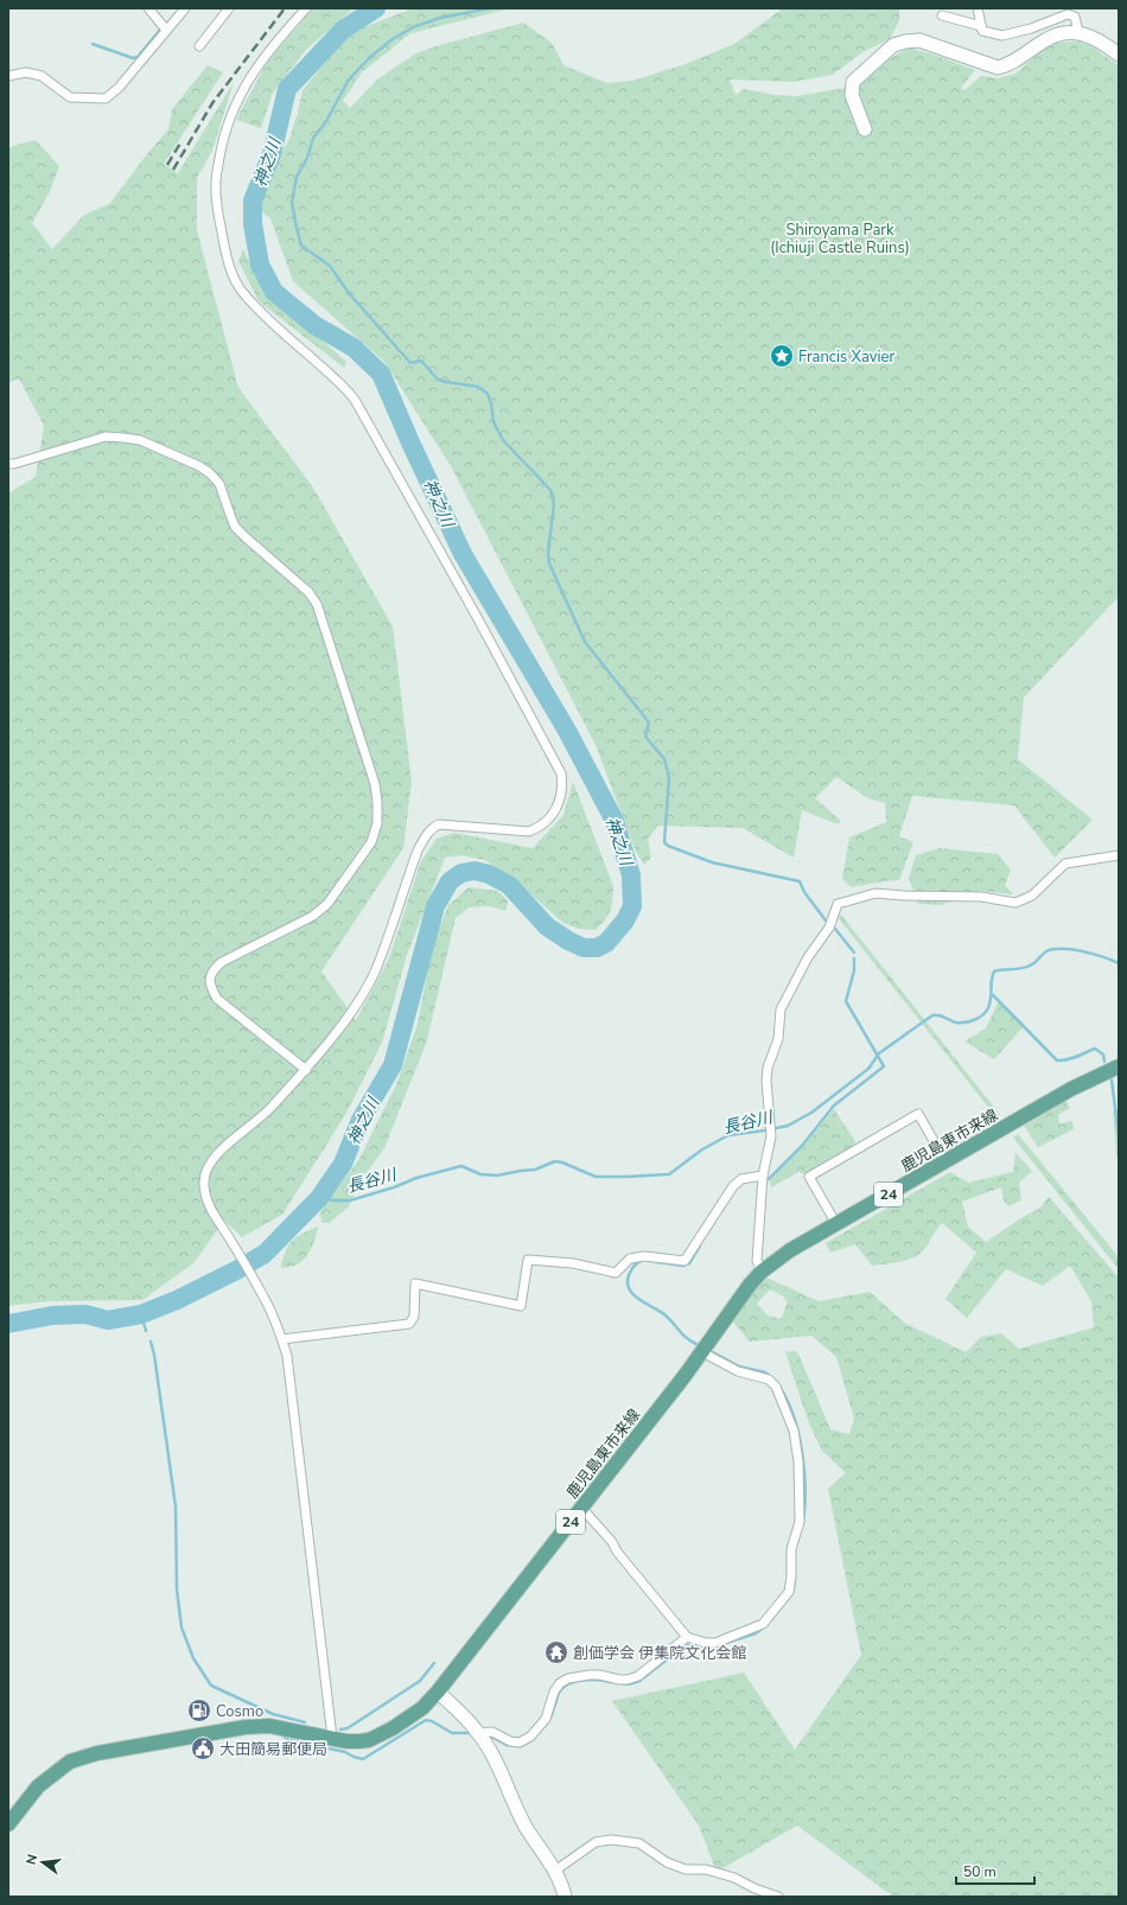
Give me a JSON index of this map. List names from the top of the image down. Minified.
{"streets":{"main road":["鹿児島東市来線","24"]},"water":["神之川","長谷川"],"parks":["Shiroyama Park (Ichiuji Castle Ruins)"],"places":{"place":["Francis Xavier"],"temple":["創価学会 伊集院文化会館"],"fuel station":["Cosmo"],"public building":["大田簡易郵便局"]},"scale_bar":"50 m","north":"left"}
